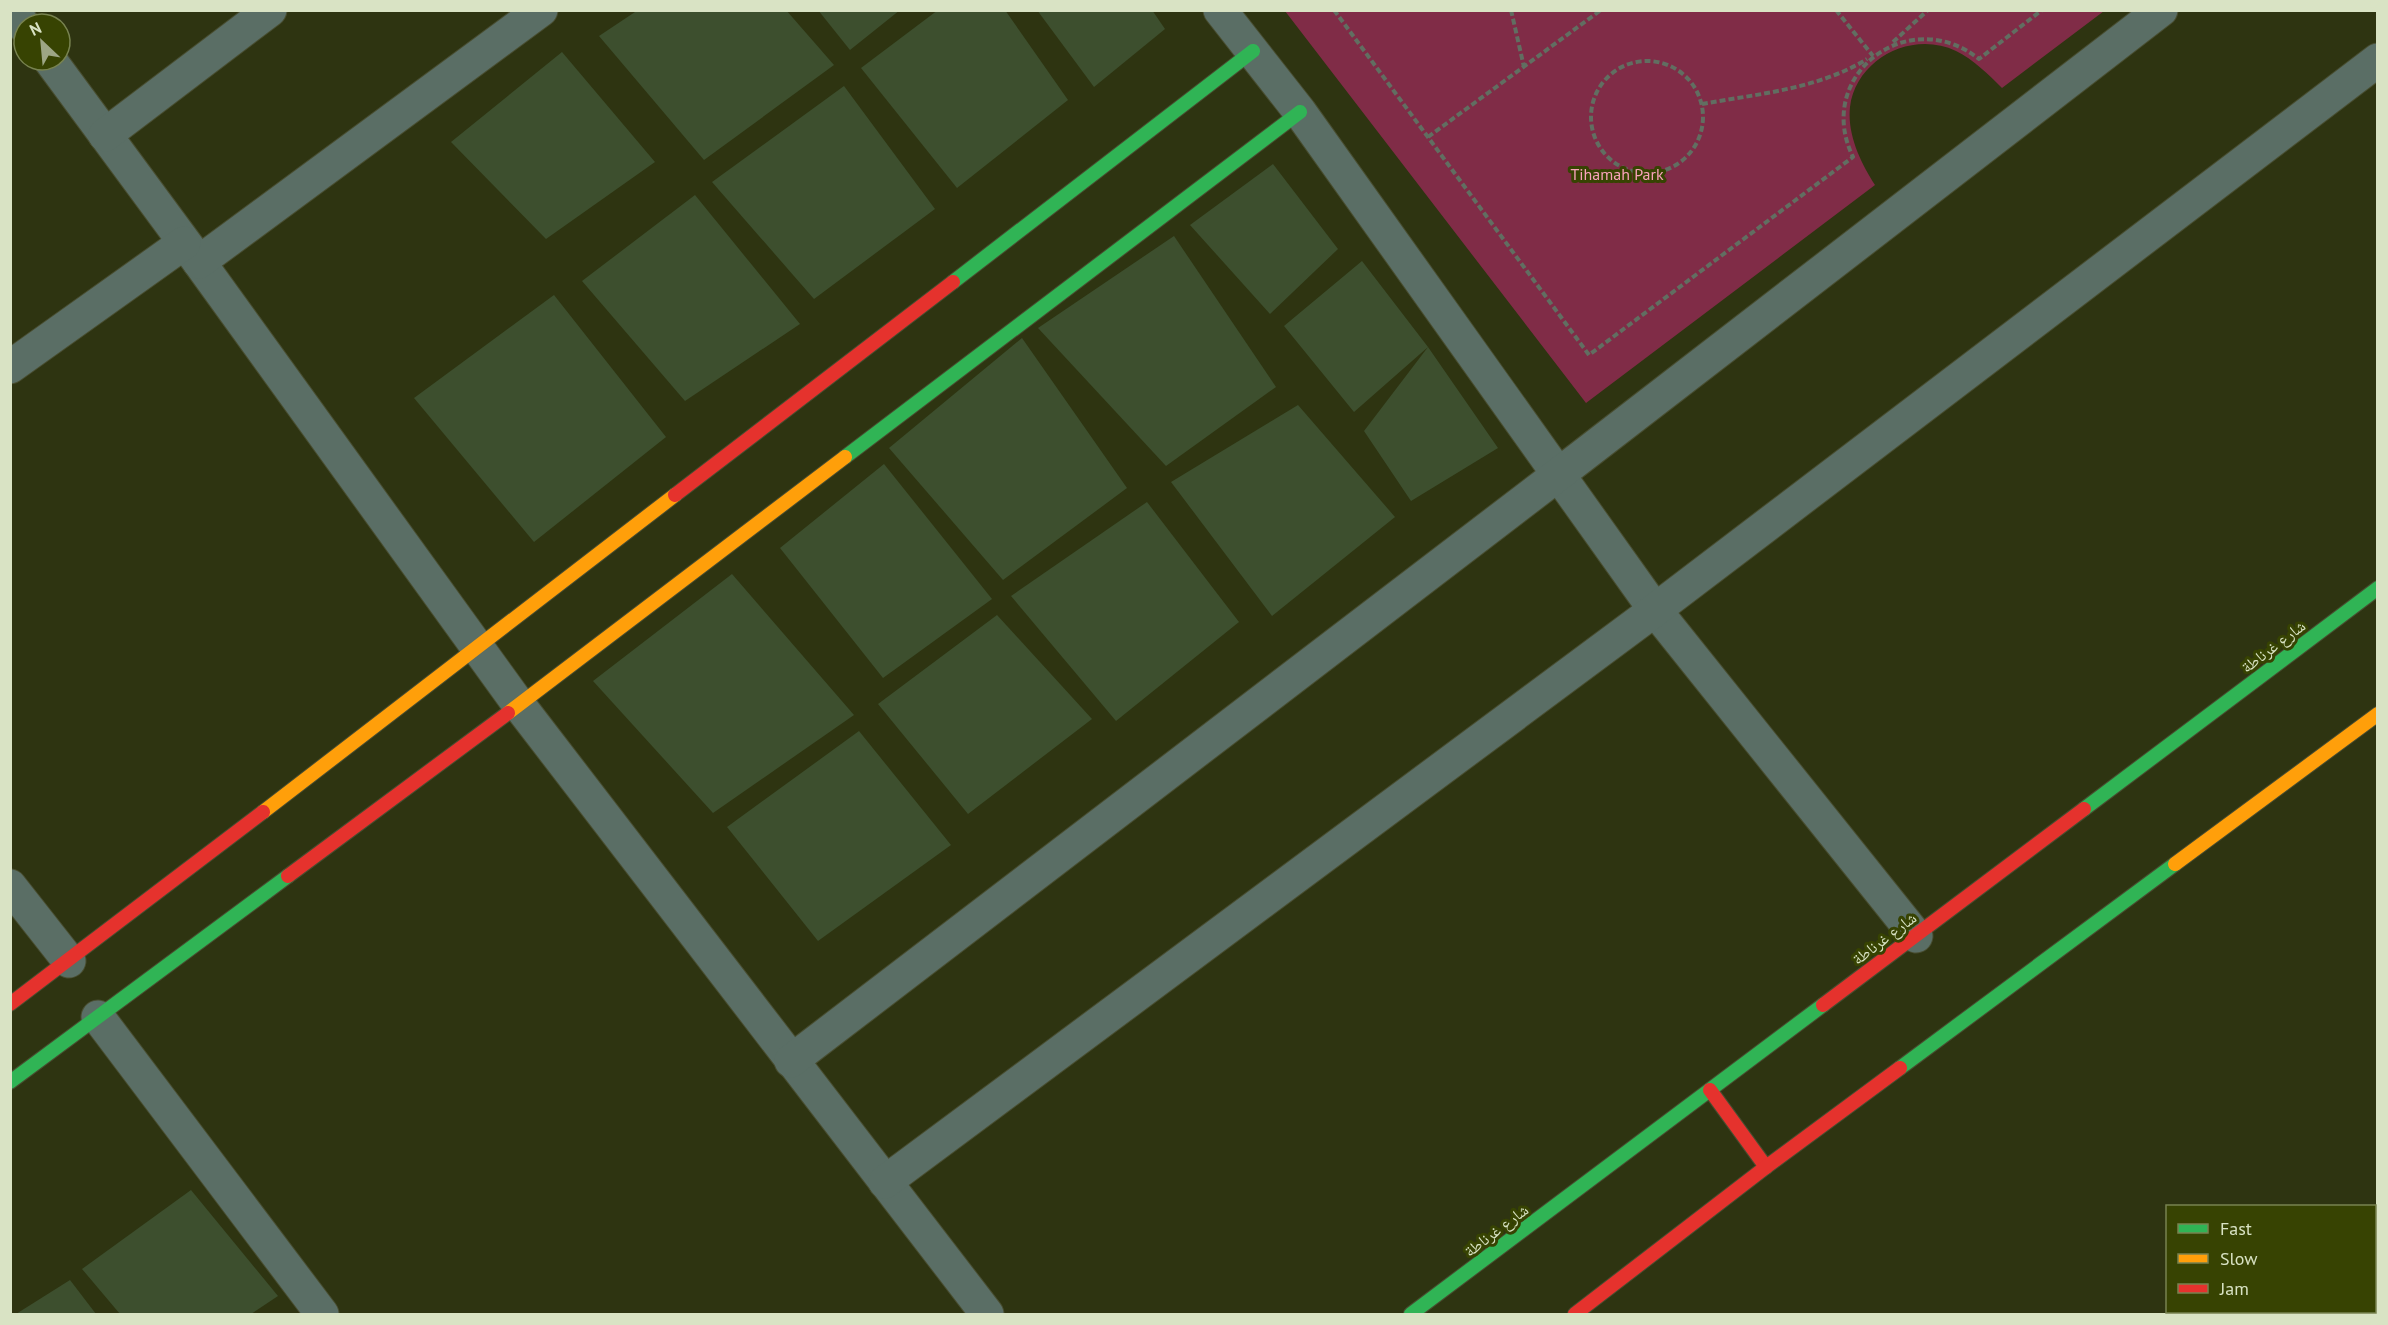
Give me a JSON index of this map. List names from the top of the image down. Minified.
{"streets":{"street":["شارع غرناطة"]},"parks":["Tihamah Park"],"legend":["Fast","Slow","Jam"],"north":"top left"}
